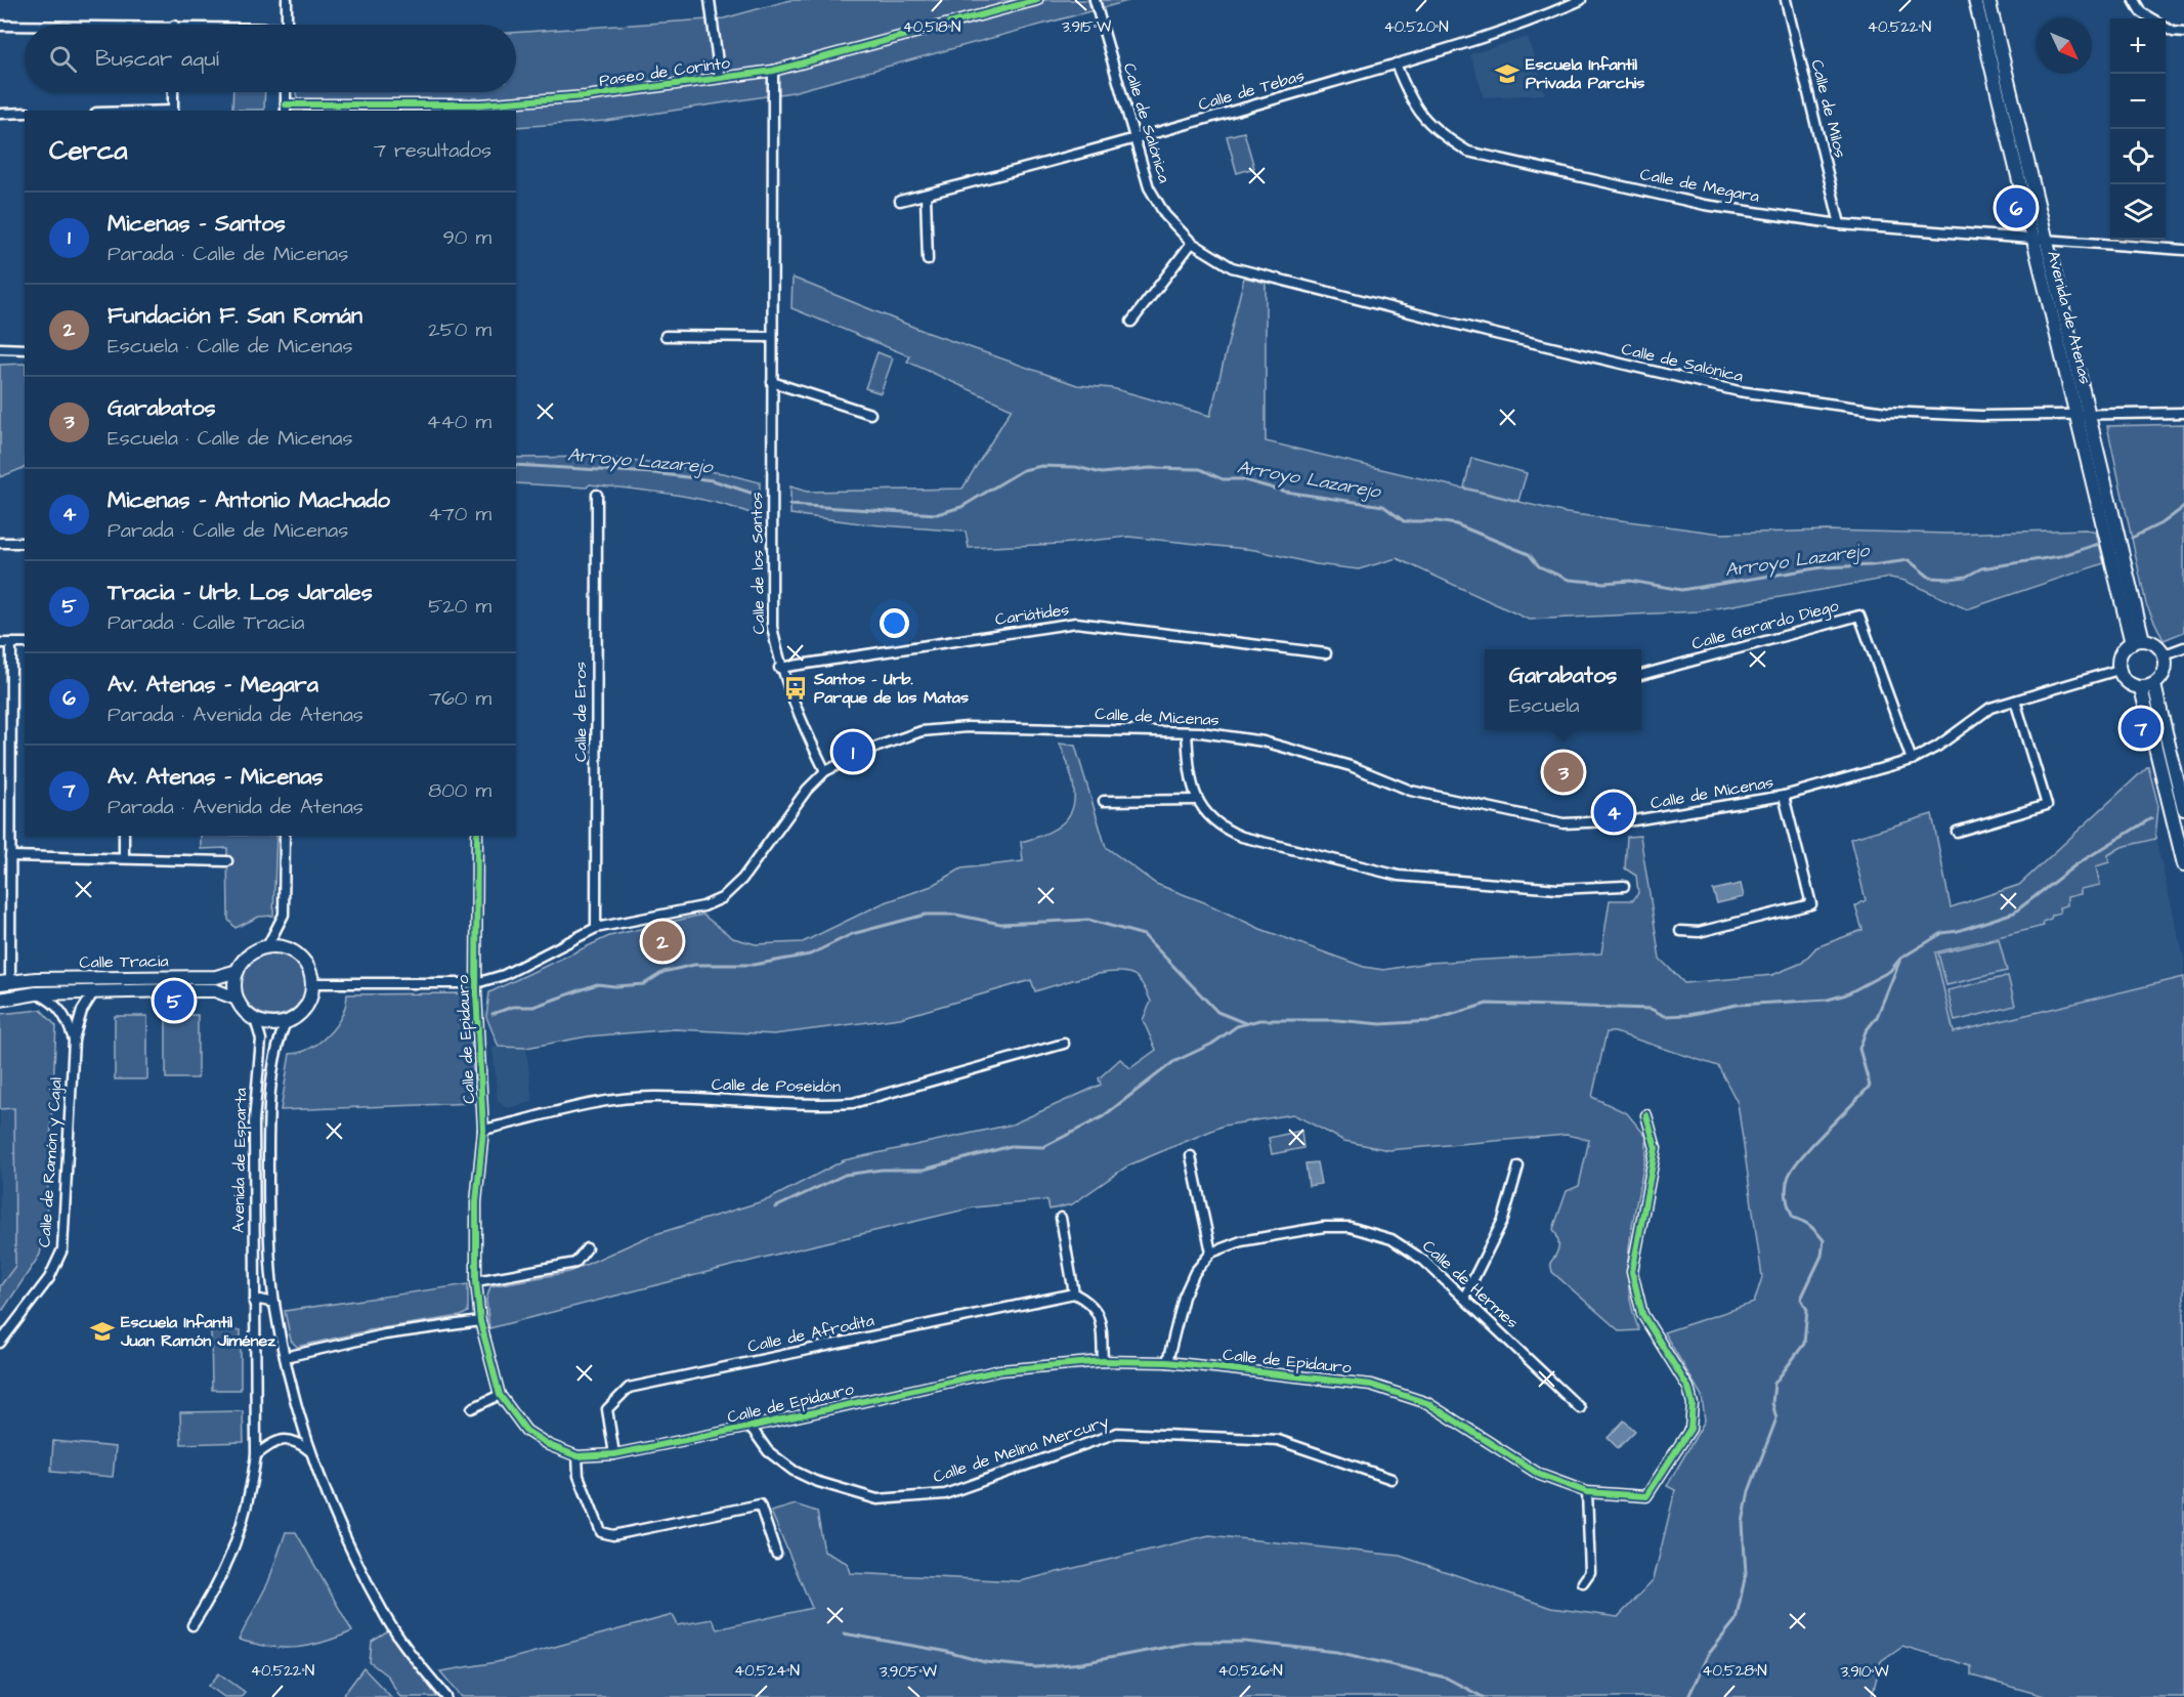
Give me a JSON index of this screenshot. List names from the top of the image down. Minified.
{"streets":{"main road":["Avenida de Atenas","Calle Tracia"],"street":["Paseo de Corinto","Calle de Tebas","Calle de Milos","Calle de Salónica","Calle de Megara","Calle de los Santos","Cariátides","Calle Gerardo Diego","Calle de Eros","Calle de Micenas","Calle de Epidauro","Calle de Poseidón","Avenida de Esparta","Calle de Ramón y Cajal","Calle de Hermes","Calle de Afrodita","Calle de Melina Mercury"]},"crossings":[["Paseo de Corinto","Calle de los Santos"],["Calle de Tebas","Calle de Salónica"],["Calle de Tebas","Calle de Megara"],["Calle de Milos","Calle de Megara"],["Calle de Salónica","Avenida de Atenas"],["Calle de Megara","Avenida de Atenas"],["Avenida de Atenas","Calle de Micenas"],["Calle de los Santos","Cariátides"],["Calle de los Santos","Calle de Micenas"],["Calle Gerardo Diego","Calle de Micenas"],["Calle de Eros","Calle de Micenas"],["Calle de Micenas","Calle Tracia"],["Calle de Micenas","Calle de Epidauro"],["Calle de Micenas","Avenida de Esparta"],["Calle Tracia","Avenida de Esparta"],["Calle Tracia","Calle de Ramón y Cajal"],["Calle de Epidauro","Calle de Poseidón"],["Calle de Epidauro","Calle de Afrodita"],["Calle de Epidauro","Calle de Melina Mercury"]],"water":["Arroyo Lazarejo"],"places":{"school or university":["Escuela Infantil Privada Parchis","Escuela Infantil Juan Ramón Jiménez"],"bus stop":["Santos - Urb. Parque de las Matas"]},"north":"bottom right","page":{"map_buttons":["+","−"],"search":"Buscar aquí","heading":["Cerca","7 resultados"],"pins":["6","7","1","3","4","2","5"],"list":[{"mark":"1","name":"Micenas - Santos","note":"Parada · Calle de Micenas","value":"90 m"},{"mark":"2","name":"Fundación F. San Román","note":"Escuela · Calle de Micenas","value":"250 m"},{"mark":"3","name":"Garabatos","note":"Escuela · Calle de Micenas","value":"440 m"},{"mark":"4","name":"Micenas - Antonio Machado","note":"Parada · Calle de Micenas","value":"470 m"},{"mark":"5","name":"Tracia - Urb. Los Jarales","note":"Parada · Calle Tracia","value":"520 m"},{"mark":"6","name":"Av. Atenas - Megara","note":"Parada · Avenida de Atenas","value":"760 m"},{"mark":"7","name":"Av. Atenas - Micenas","note":"Parada · Avenida de Atenas","value":"800 m"}],"popup":["Garabatos","Escuela"]},"coordinates":["3.915°W","40.518°N","40.520°N","40.522°N","40.524°N","40.526°N","40.528°N","3.905°W","3.910°W"]}
